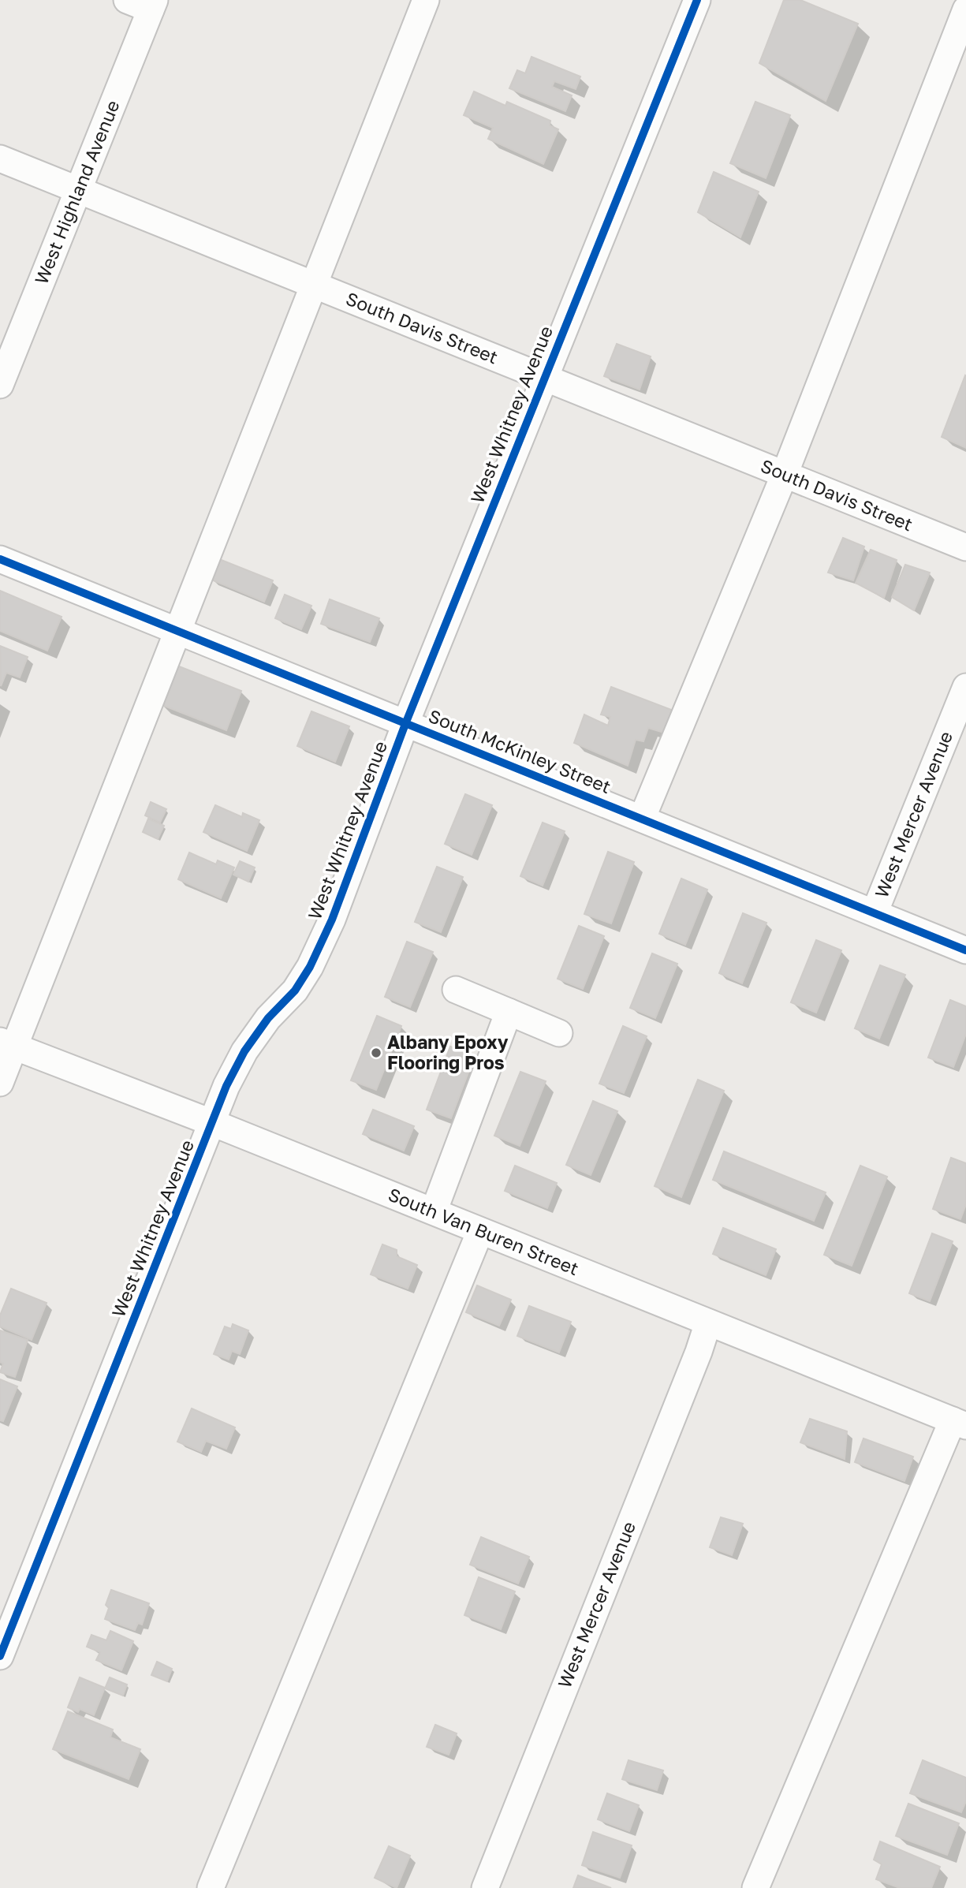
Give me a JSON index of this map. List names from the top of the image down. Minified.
{"streets":{"street":["West Highland Avenue","South Davis Street","West Whitney Avenue","South McKinley Street","West Mercer Avenue","South Van Buren Street"]},"crossings":[["West Highland Avenue","South Davis Street"],["South Davis Street","West Whitney Avenue"],["West Whitney Avenue","South McKinley Street"],["West Whitney Avenue","South Van Buren Street"],["South McKinley Street","West Mercer Avenue"],["West Mercer Avenue","South Van Buren Street"]],"places":["Albany Epoxy Flooring Pros"]}
